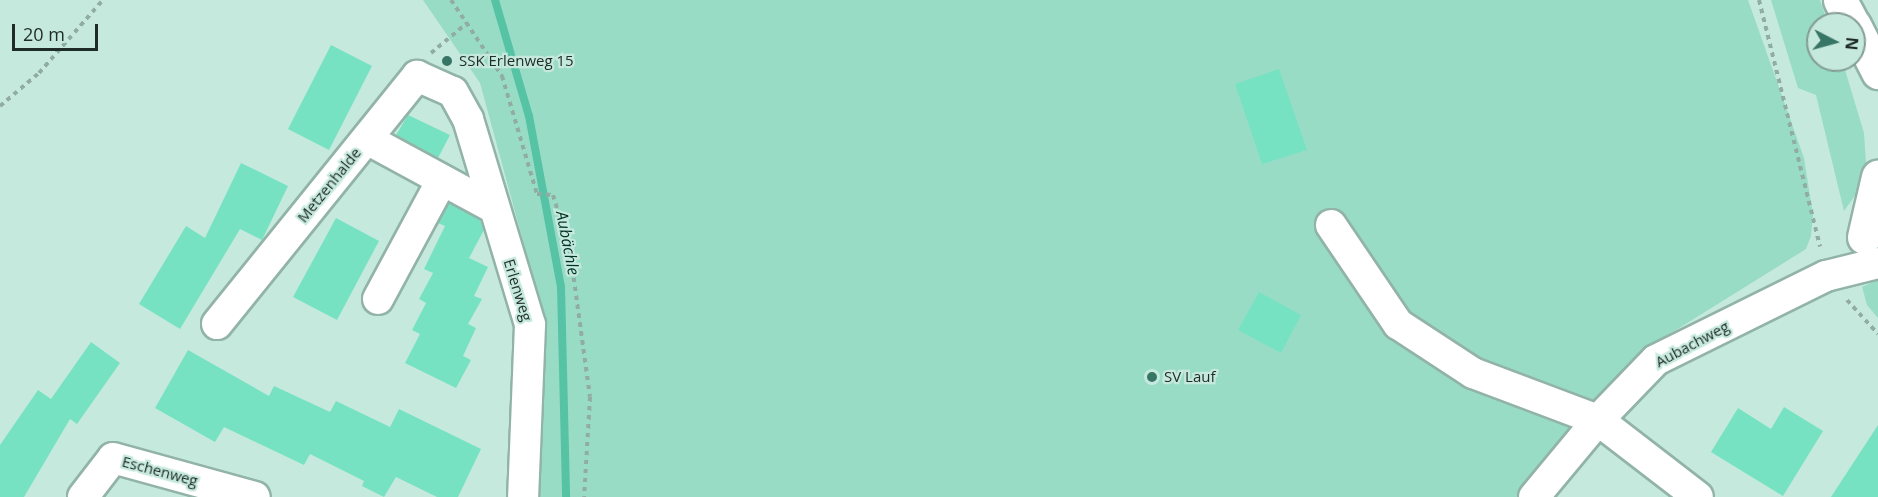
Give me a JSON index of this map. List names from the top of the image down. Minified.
{"streets":{"street":["Metzenhalde","Erlenweg","Aubachweg","Eschenweg"]},"crossings":[["Metzenhalde","Erlenweg"]],"water":["Aubächle"],"places":["SSK Erlenweg 15","SV Lauf"],"scale_bar":"20 m","north":"right"}
